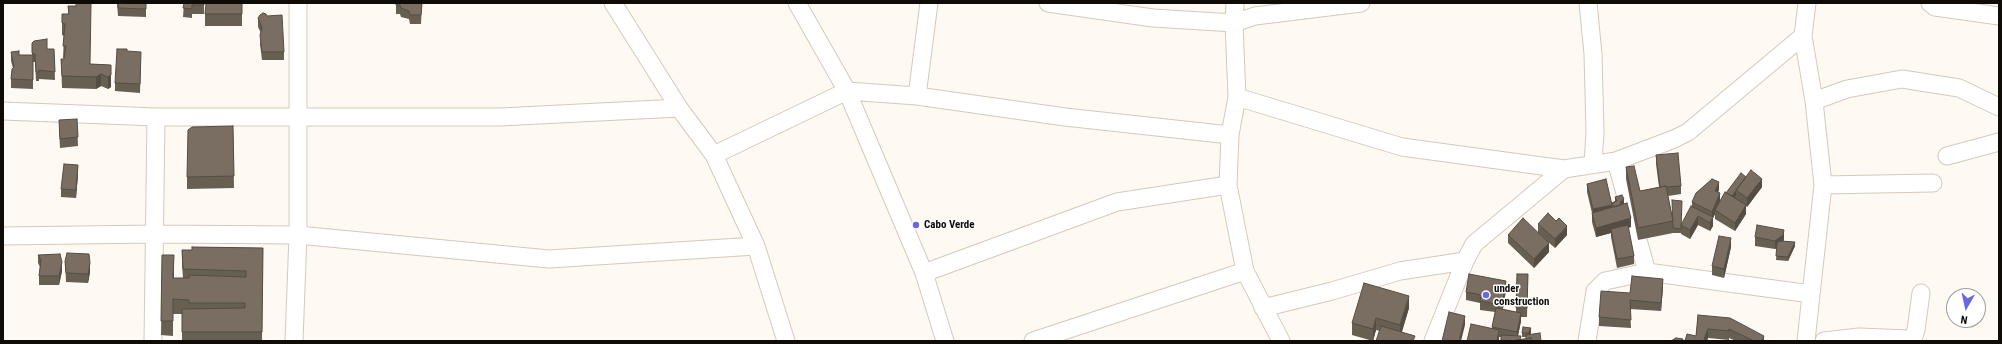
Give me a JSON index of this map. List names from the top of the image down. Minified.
{"places":["Cabo Verde","under construction"],"north":"bottom"}
